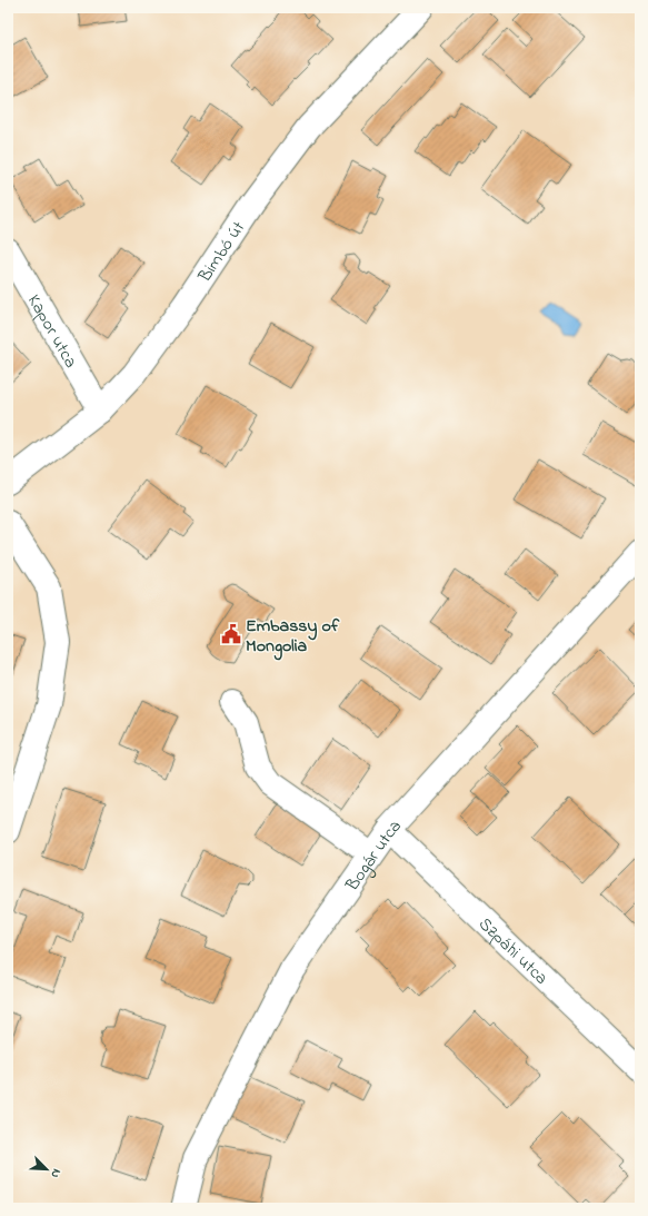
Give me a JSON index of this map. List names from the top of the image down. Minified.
{"streets":{"street":["Bimbó út","Kapor utca","Bogár utca","Szpáhi utca"]},"crossings":[["Bimbó út","Kapor utca"],["Bogár utca","Szpáhi utca"]],"places":{"public building":["Embassy of Mongolia"]},"north":"bottom right"}
